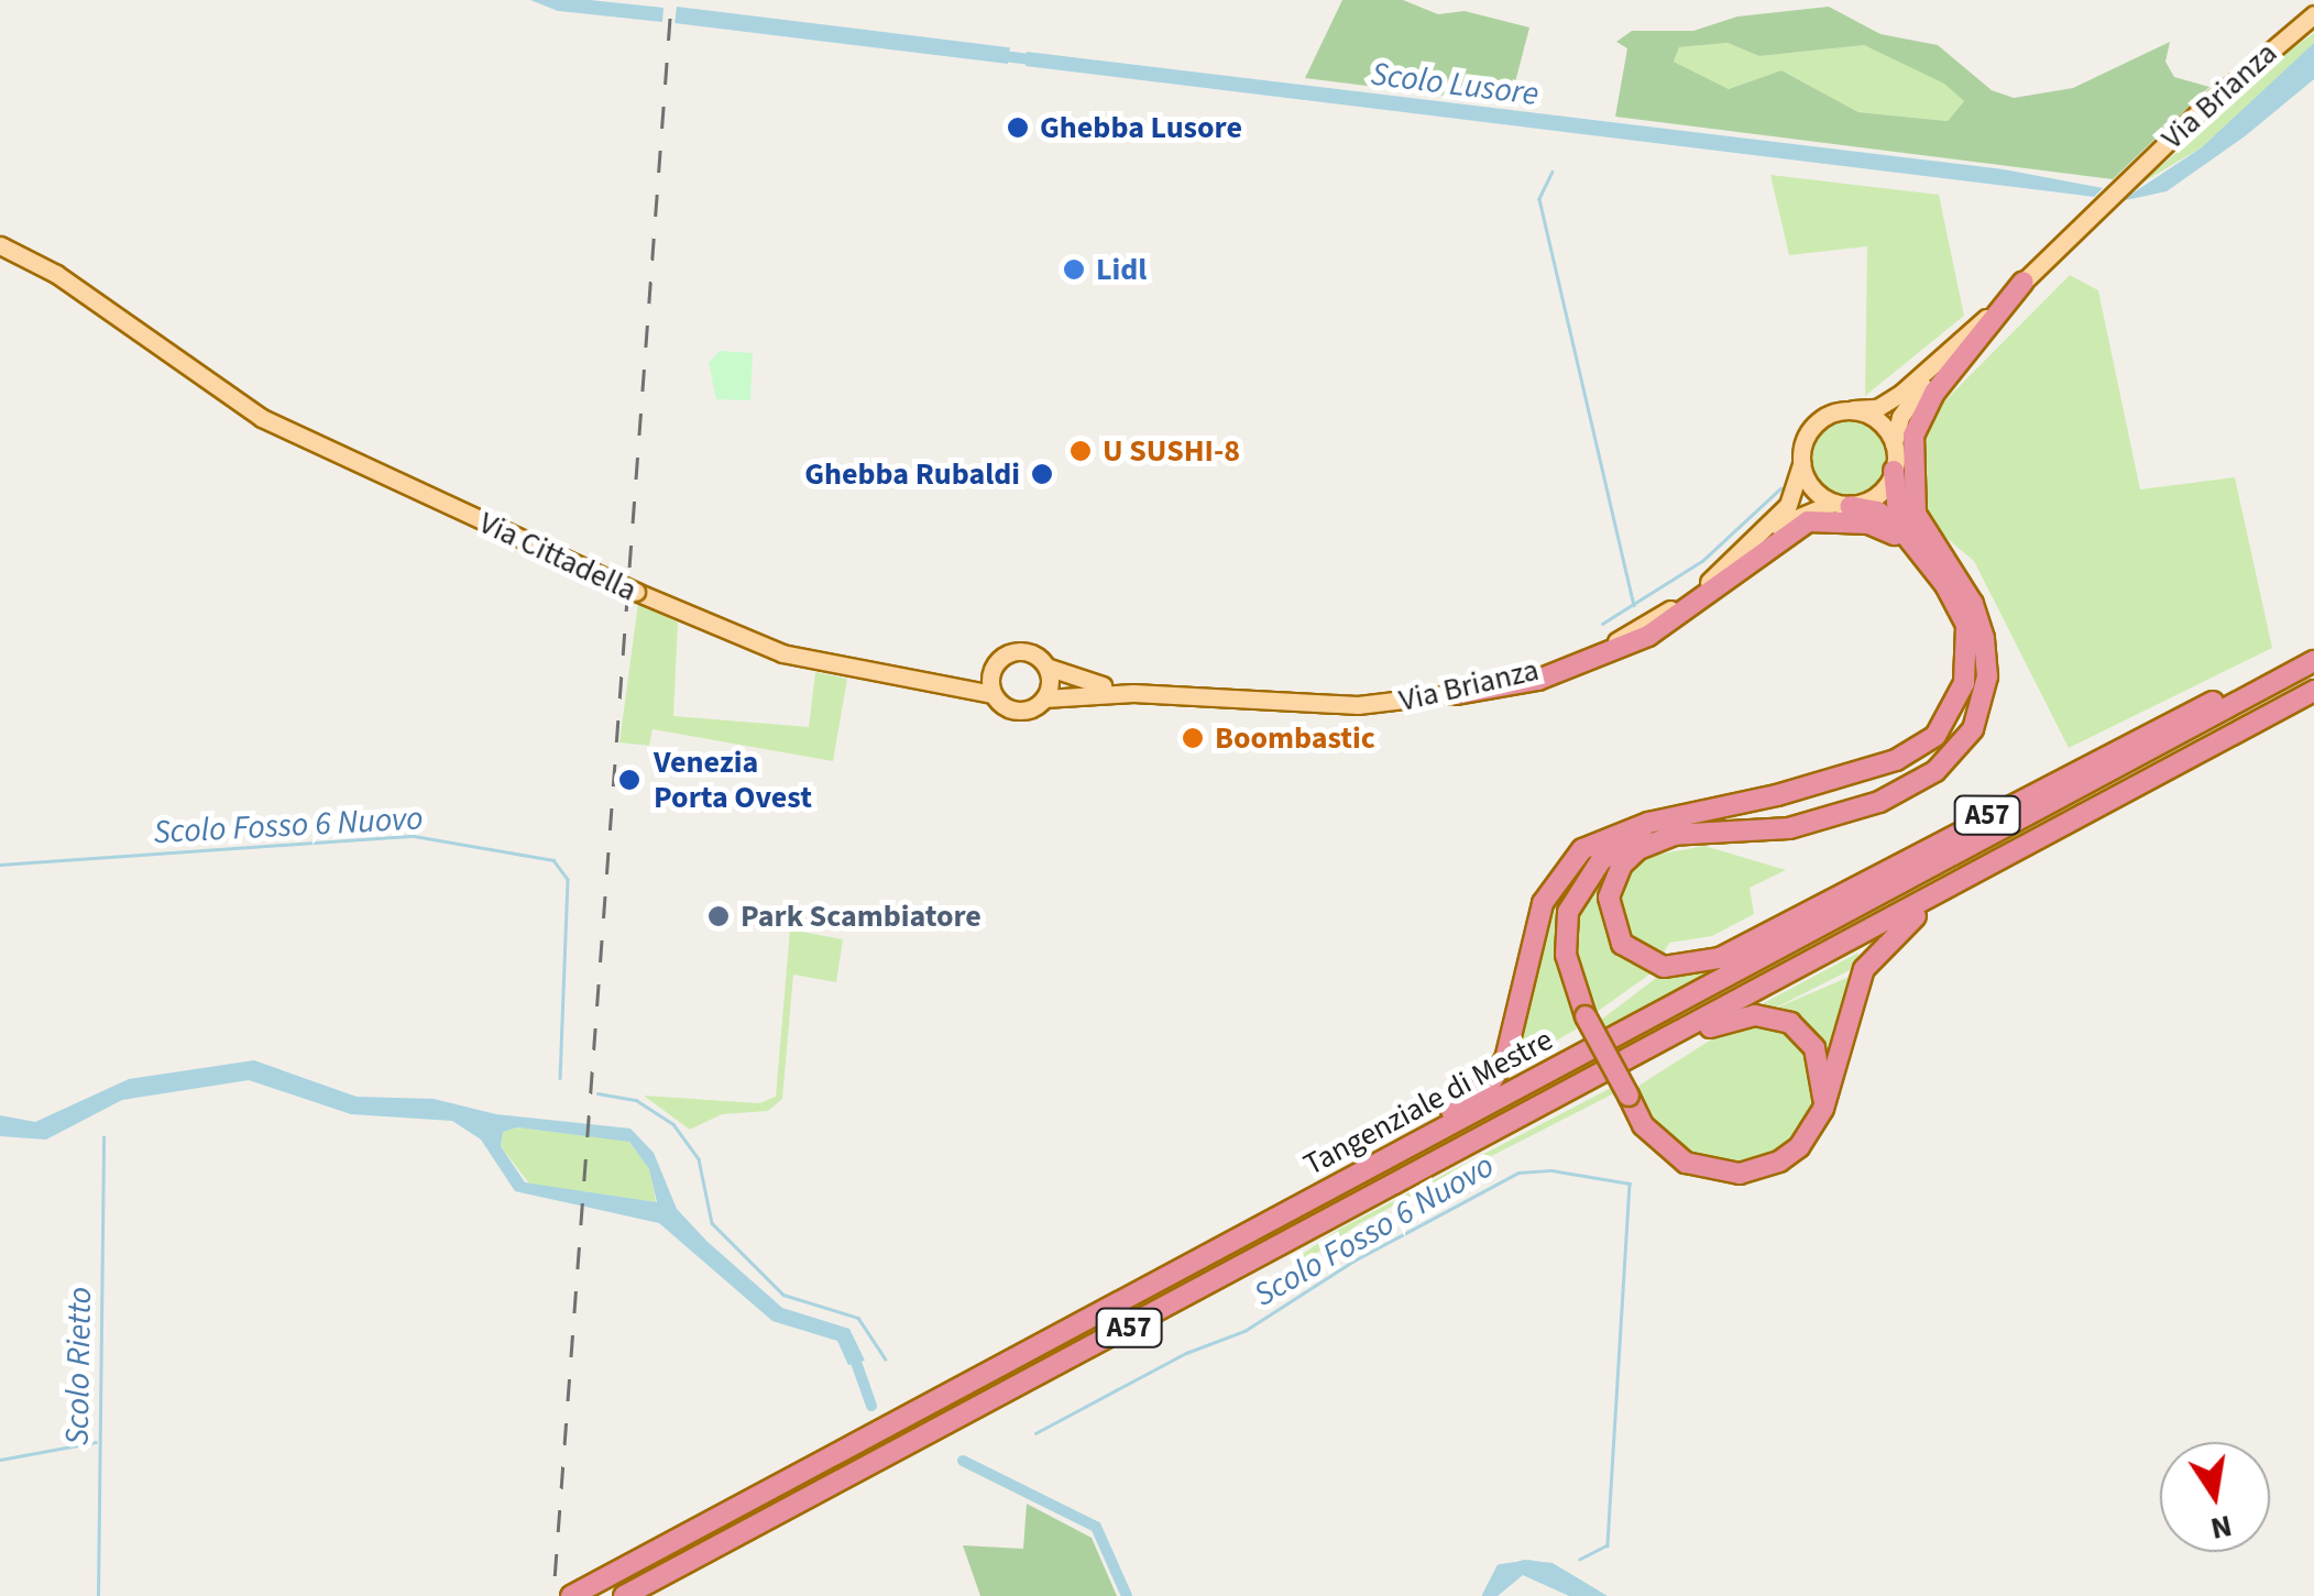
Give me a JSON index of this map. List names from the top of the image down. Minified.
{"streets":{"highway":["A57","Tangenziale di Mestre"],"main road":["Via Brianza","Via Cittadella"]},"crossings":[["Via Brianza","Via Cittadella"],["Via Brianza","A57"],["A57","Tangenziale di Mestre"]],"water":["Scolo Lusore","Scolo Fosso 6 Nuovo","Scolo Rietto"],"places":["Ghebba Lusore","Lidl","U SUSHI-8","Ghebba Rubaldi","Boombastic","Venezia Porta Ovest","Park Scambiatore"],"north":"bottom"}
